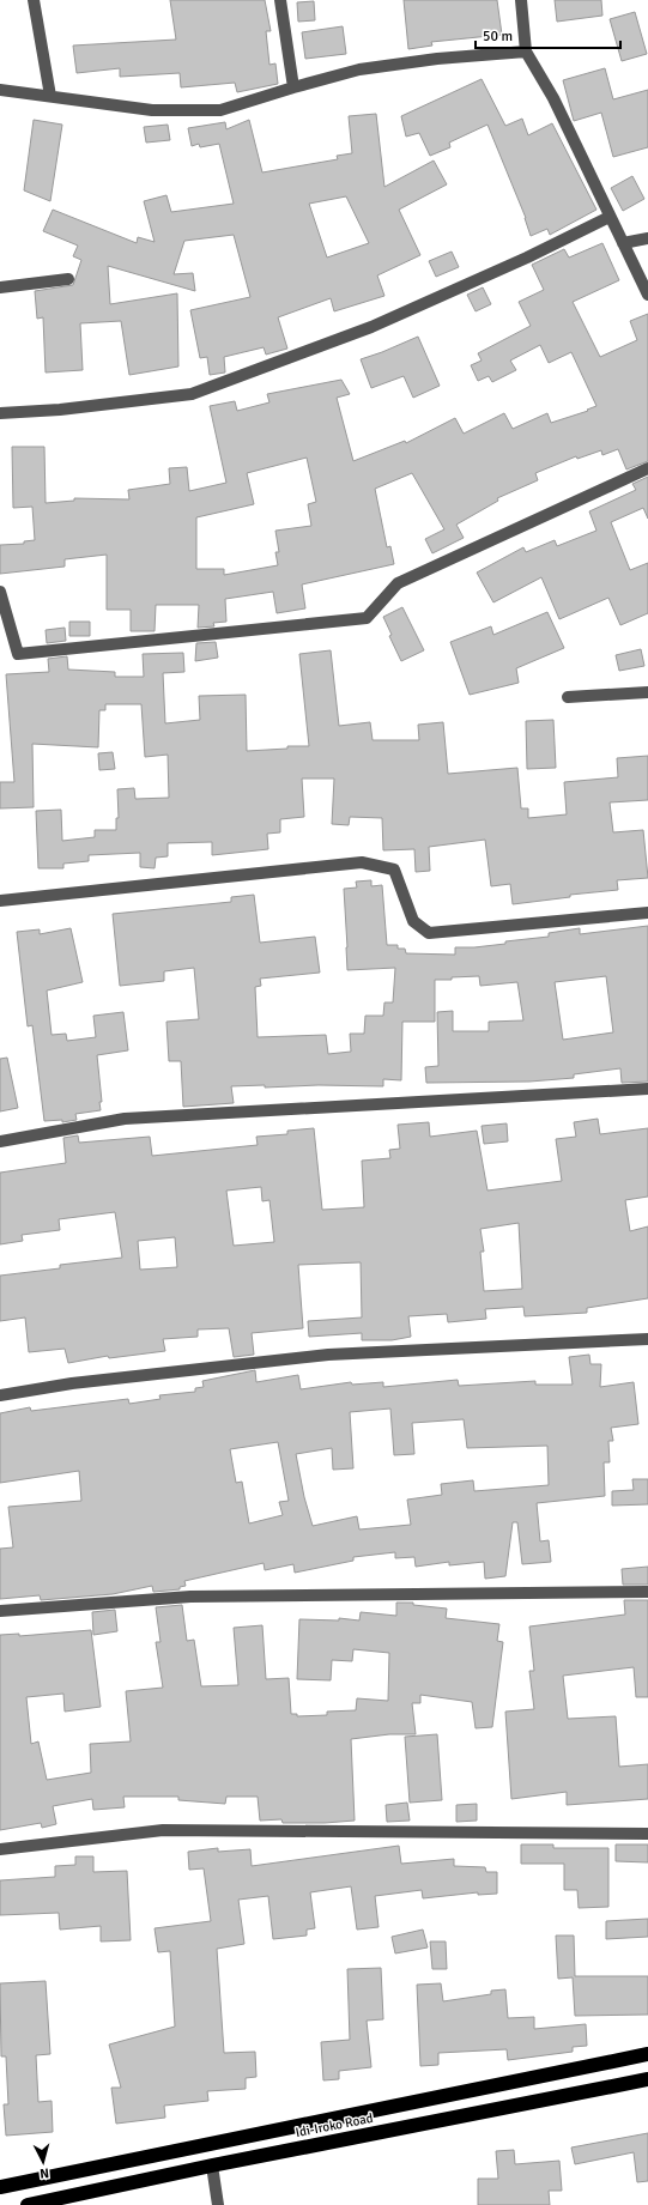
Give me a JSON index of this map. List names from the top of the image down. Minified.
{"streets":{"highway":["Idi-Iroko Road"]},"scale_bar":"50 m","north":"bottom"}
